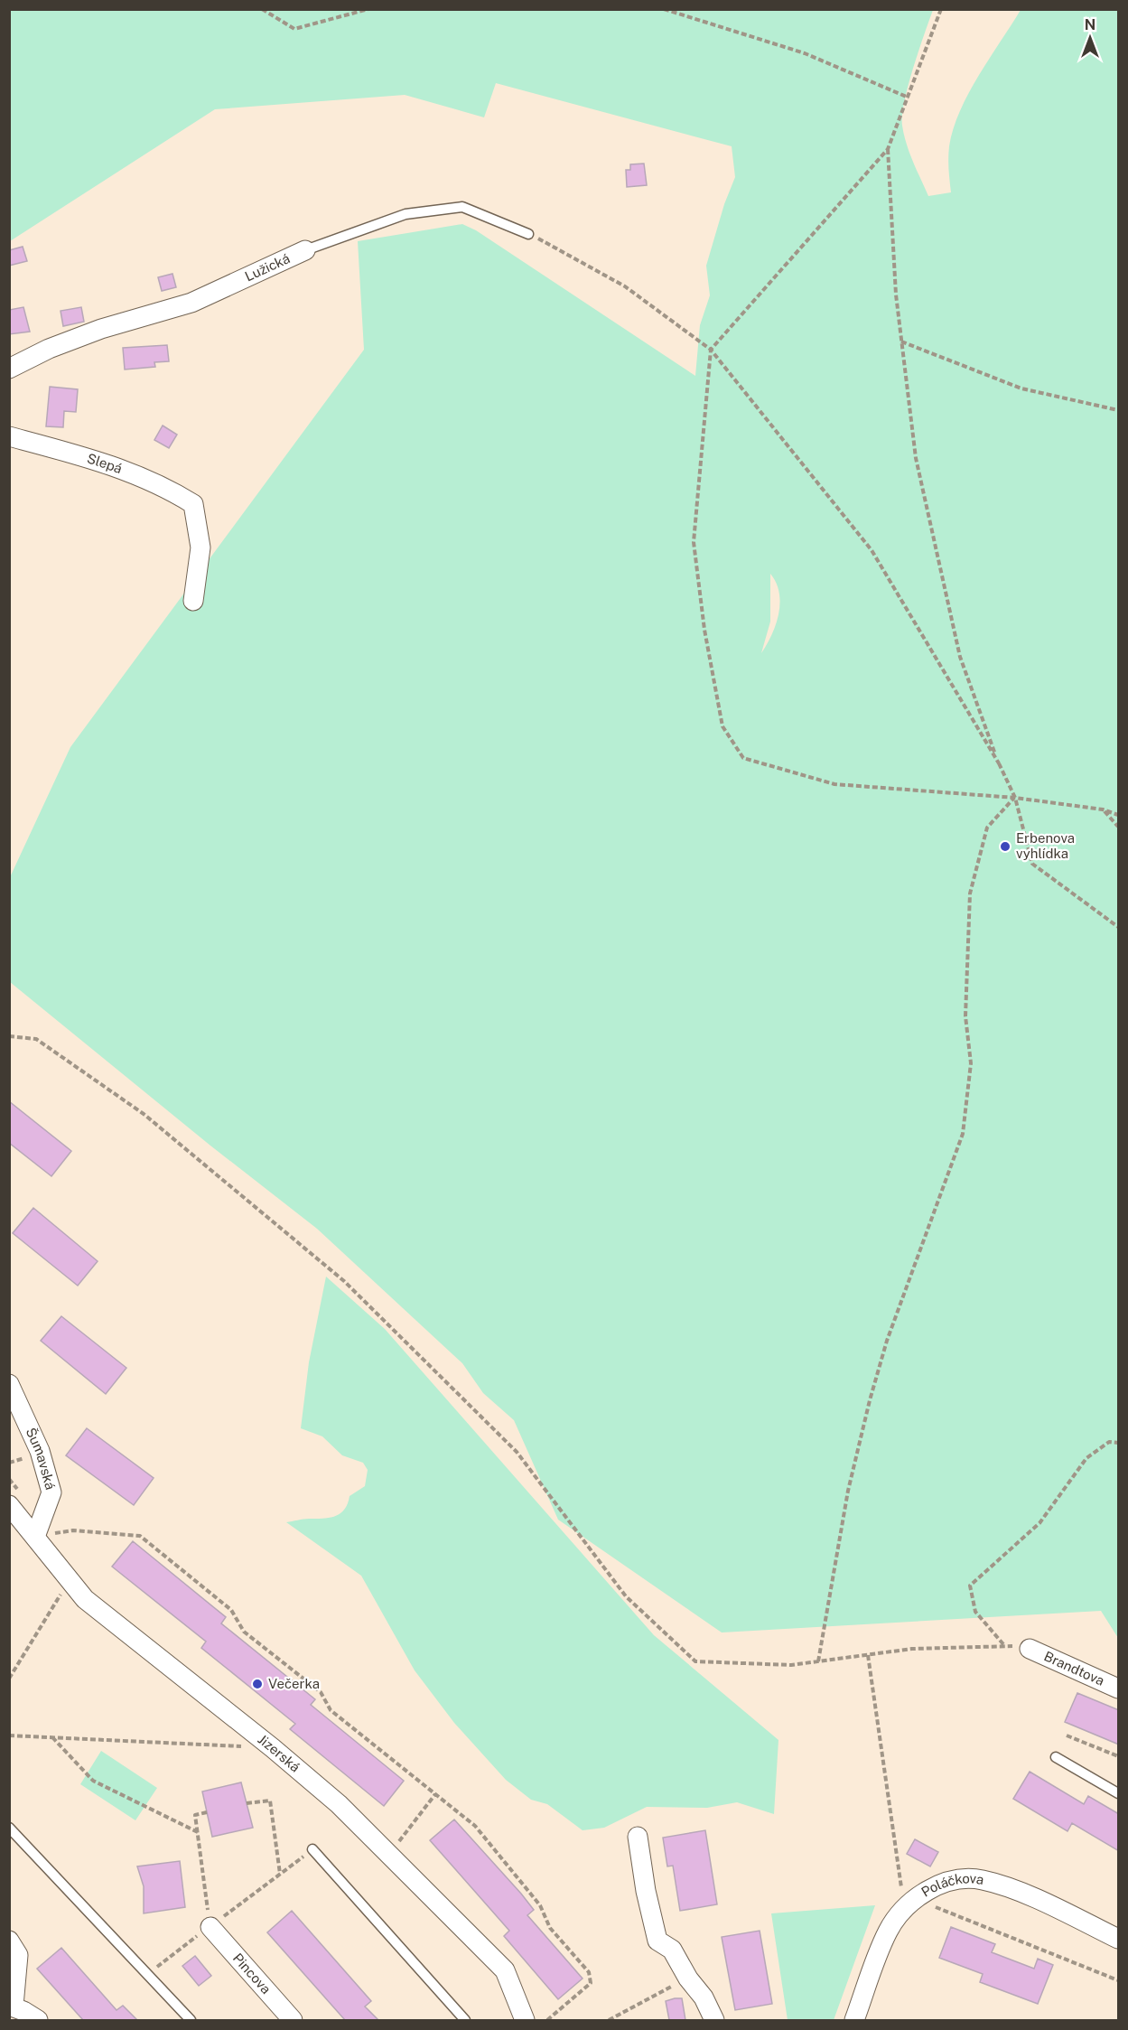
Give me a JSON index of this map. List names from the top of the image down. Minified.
{"streets":{"street":["Lužická","Slepá","Šumavská","Brandtova","Jizerská","Poláčkova","Pincova"]},"crossings":[["Šumavská","Jizerská"]],"places":["Erbenova vyhlídka","Večerka"],"north":"top"}
